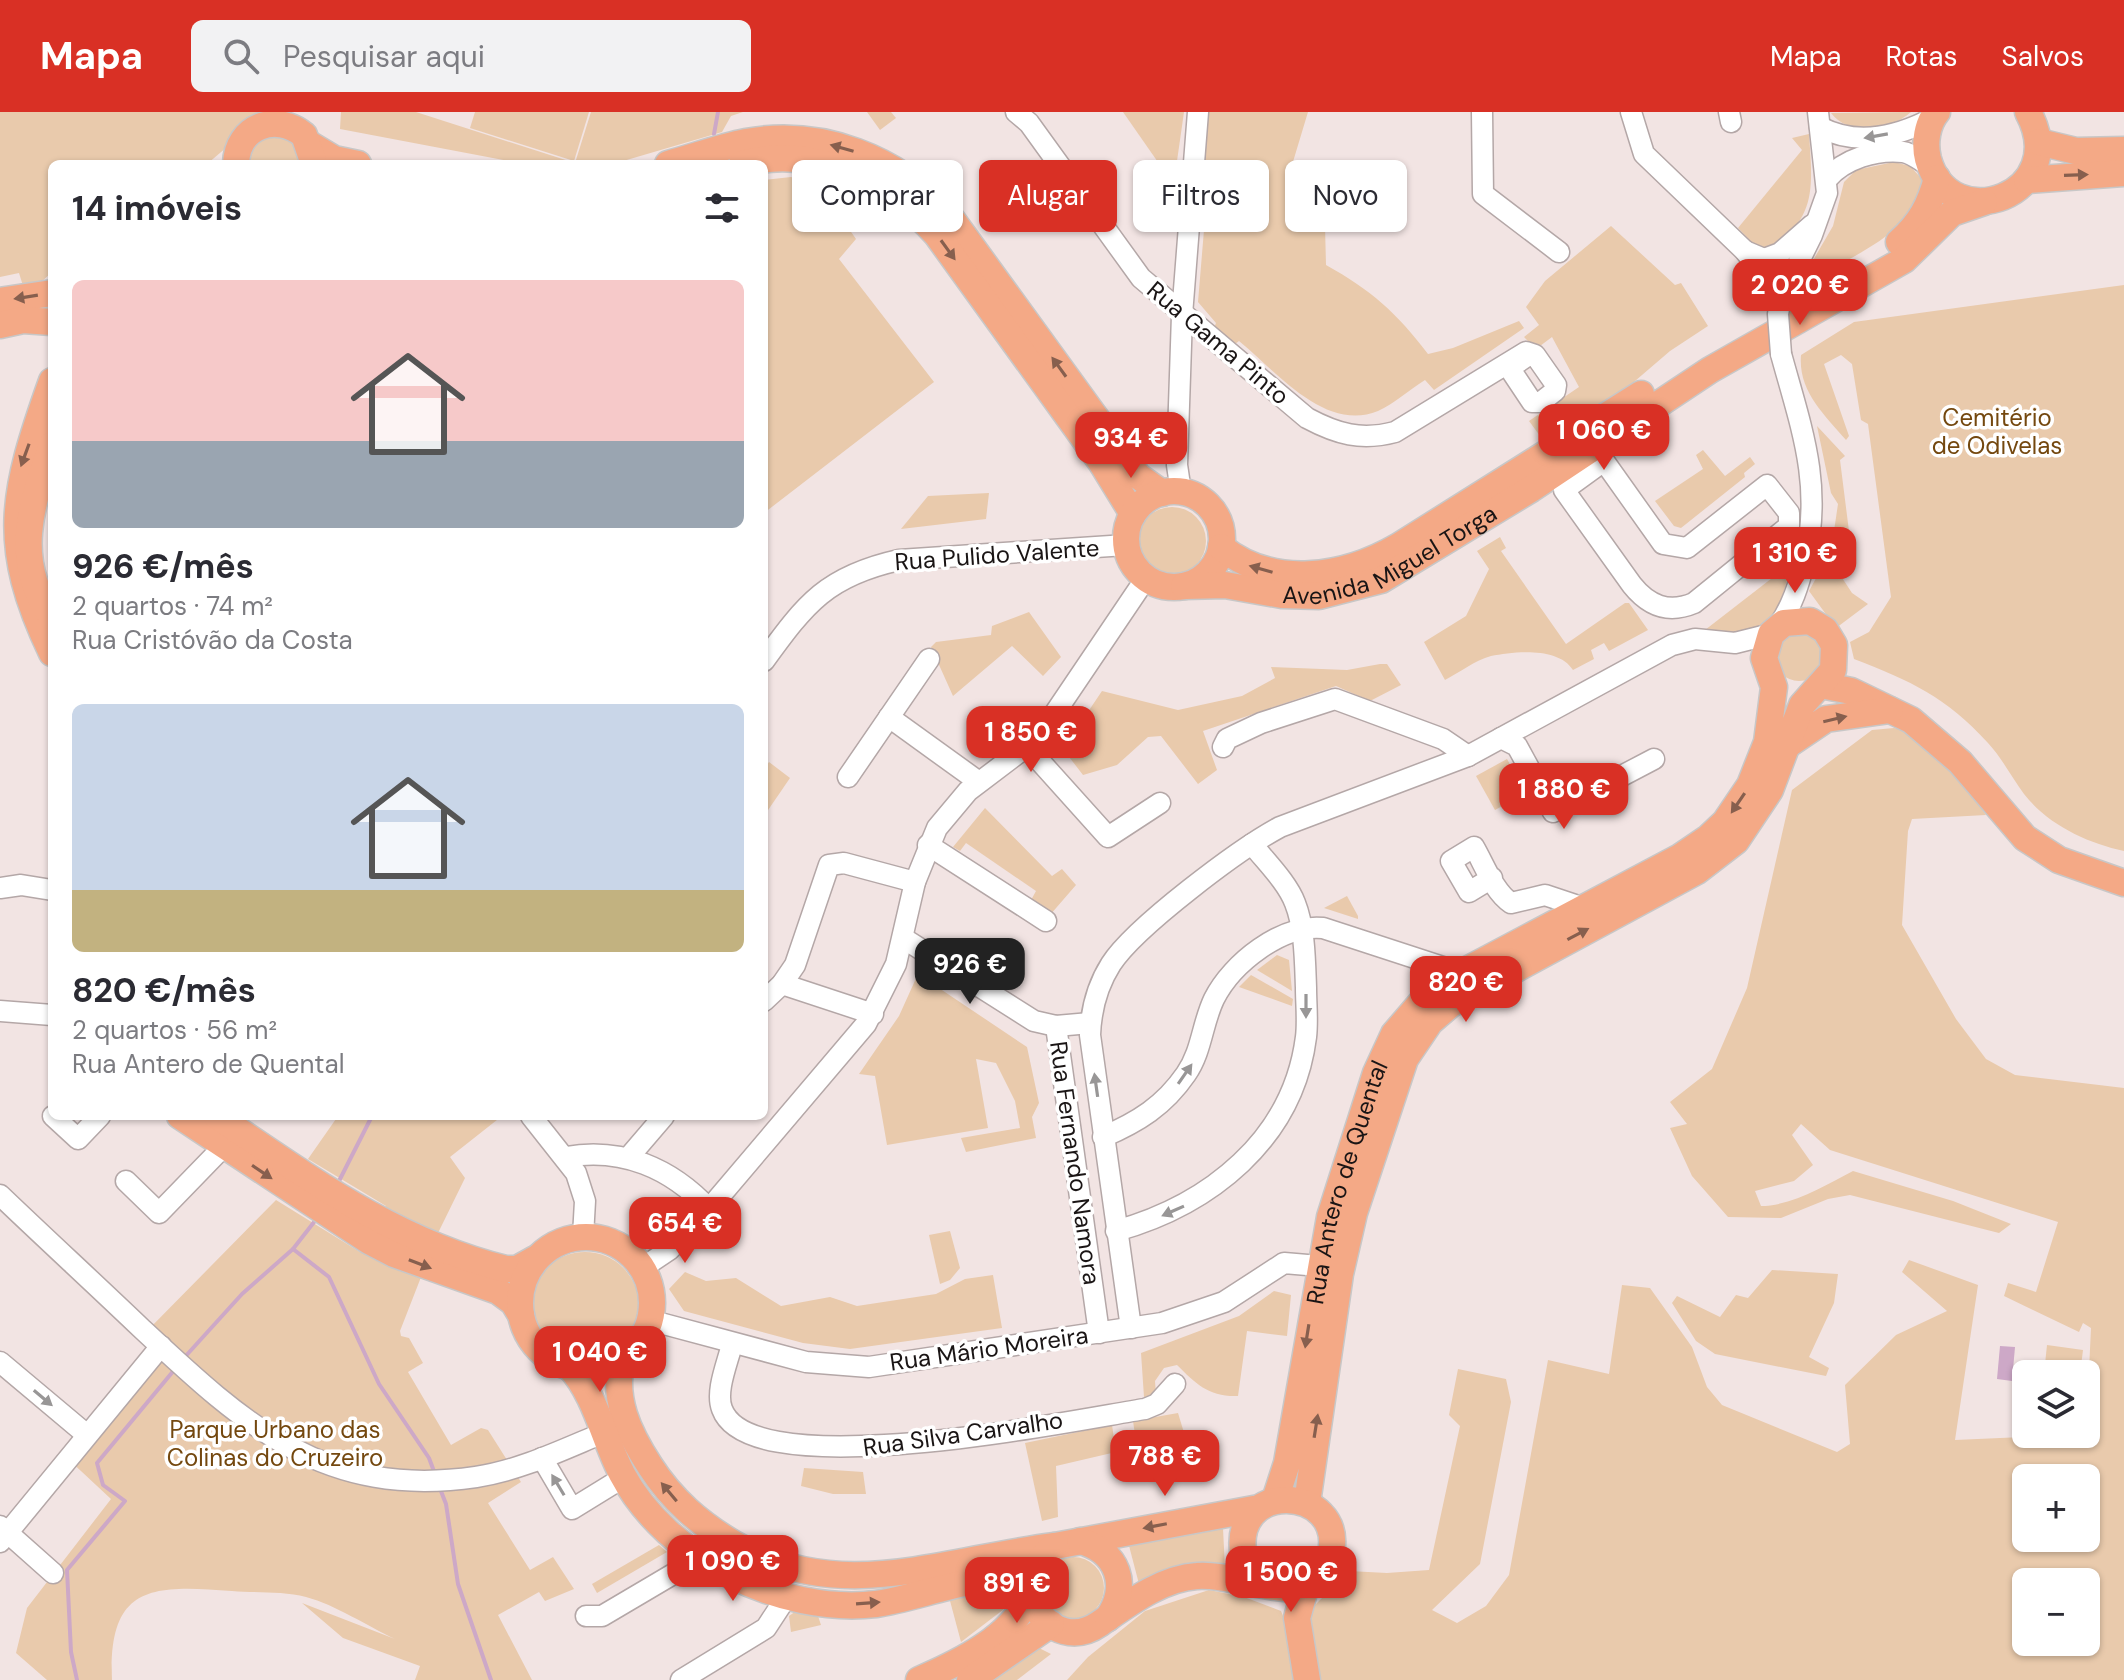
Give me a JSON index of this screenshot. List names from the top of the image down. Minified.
{"streets":{"main road":["Avenida Miguel Torga","Rua Antero de Quental"],"street":["Rua Gama Pinto","Rua Pulido Valente","Rua Fernando Namora","Rua Mário Moreira","Rua Silva Carvalho"]},"crossings":[["Avenida Miguel Torga","Rua Pulido Valente"],["Rua Fernando Namora","Rua Mário Moreira"],["Rua Antero de Quental","Rua Mário Moreira"],["Rua Mário Moreira","Rua Silva Carvalho"]],"parks":["Cemitério de Odivelas","Parque Urbano das Colinas do Cruzeiro"],"page":{"header":"Mapa","search":"Pesquisar aqui","nav":["Mapa","Rotas","Salvos"],"chip":["Comprar","Alugar","Filtros","Novo"],"heading":"14 imóveis","list":[{"name":"926 €/mês","note":"2 quartos · 74 m² · Rua Cristóvão da Costa"},{"name":"820 €/mês","note":"2 quartos · 56 m² · Rua Antero de Quental"}],"price":["2 020 €","1 060 €","934 €","1 310 €","1 850 €","1 880 €","926 €","820 €","654 €","1 040 €","788 €","1 090 €","1 500 €","891 €"],"map_buttons":["+","−"]}}
